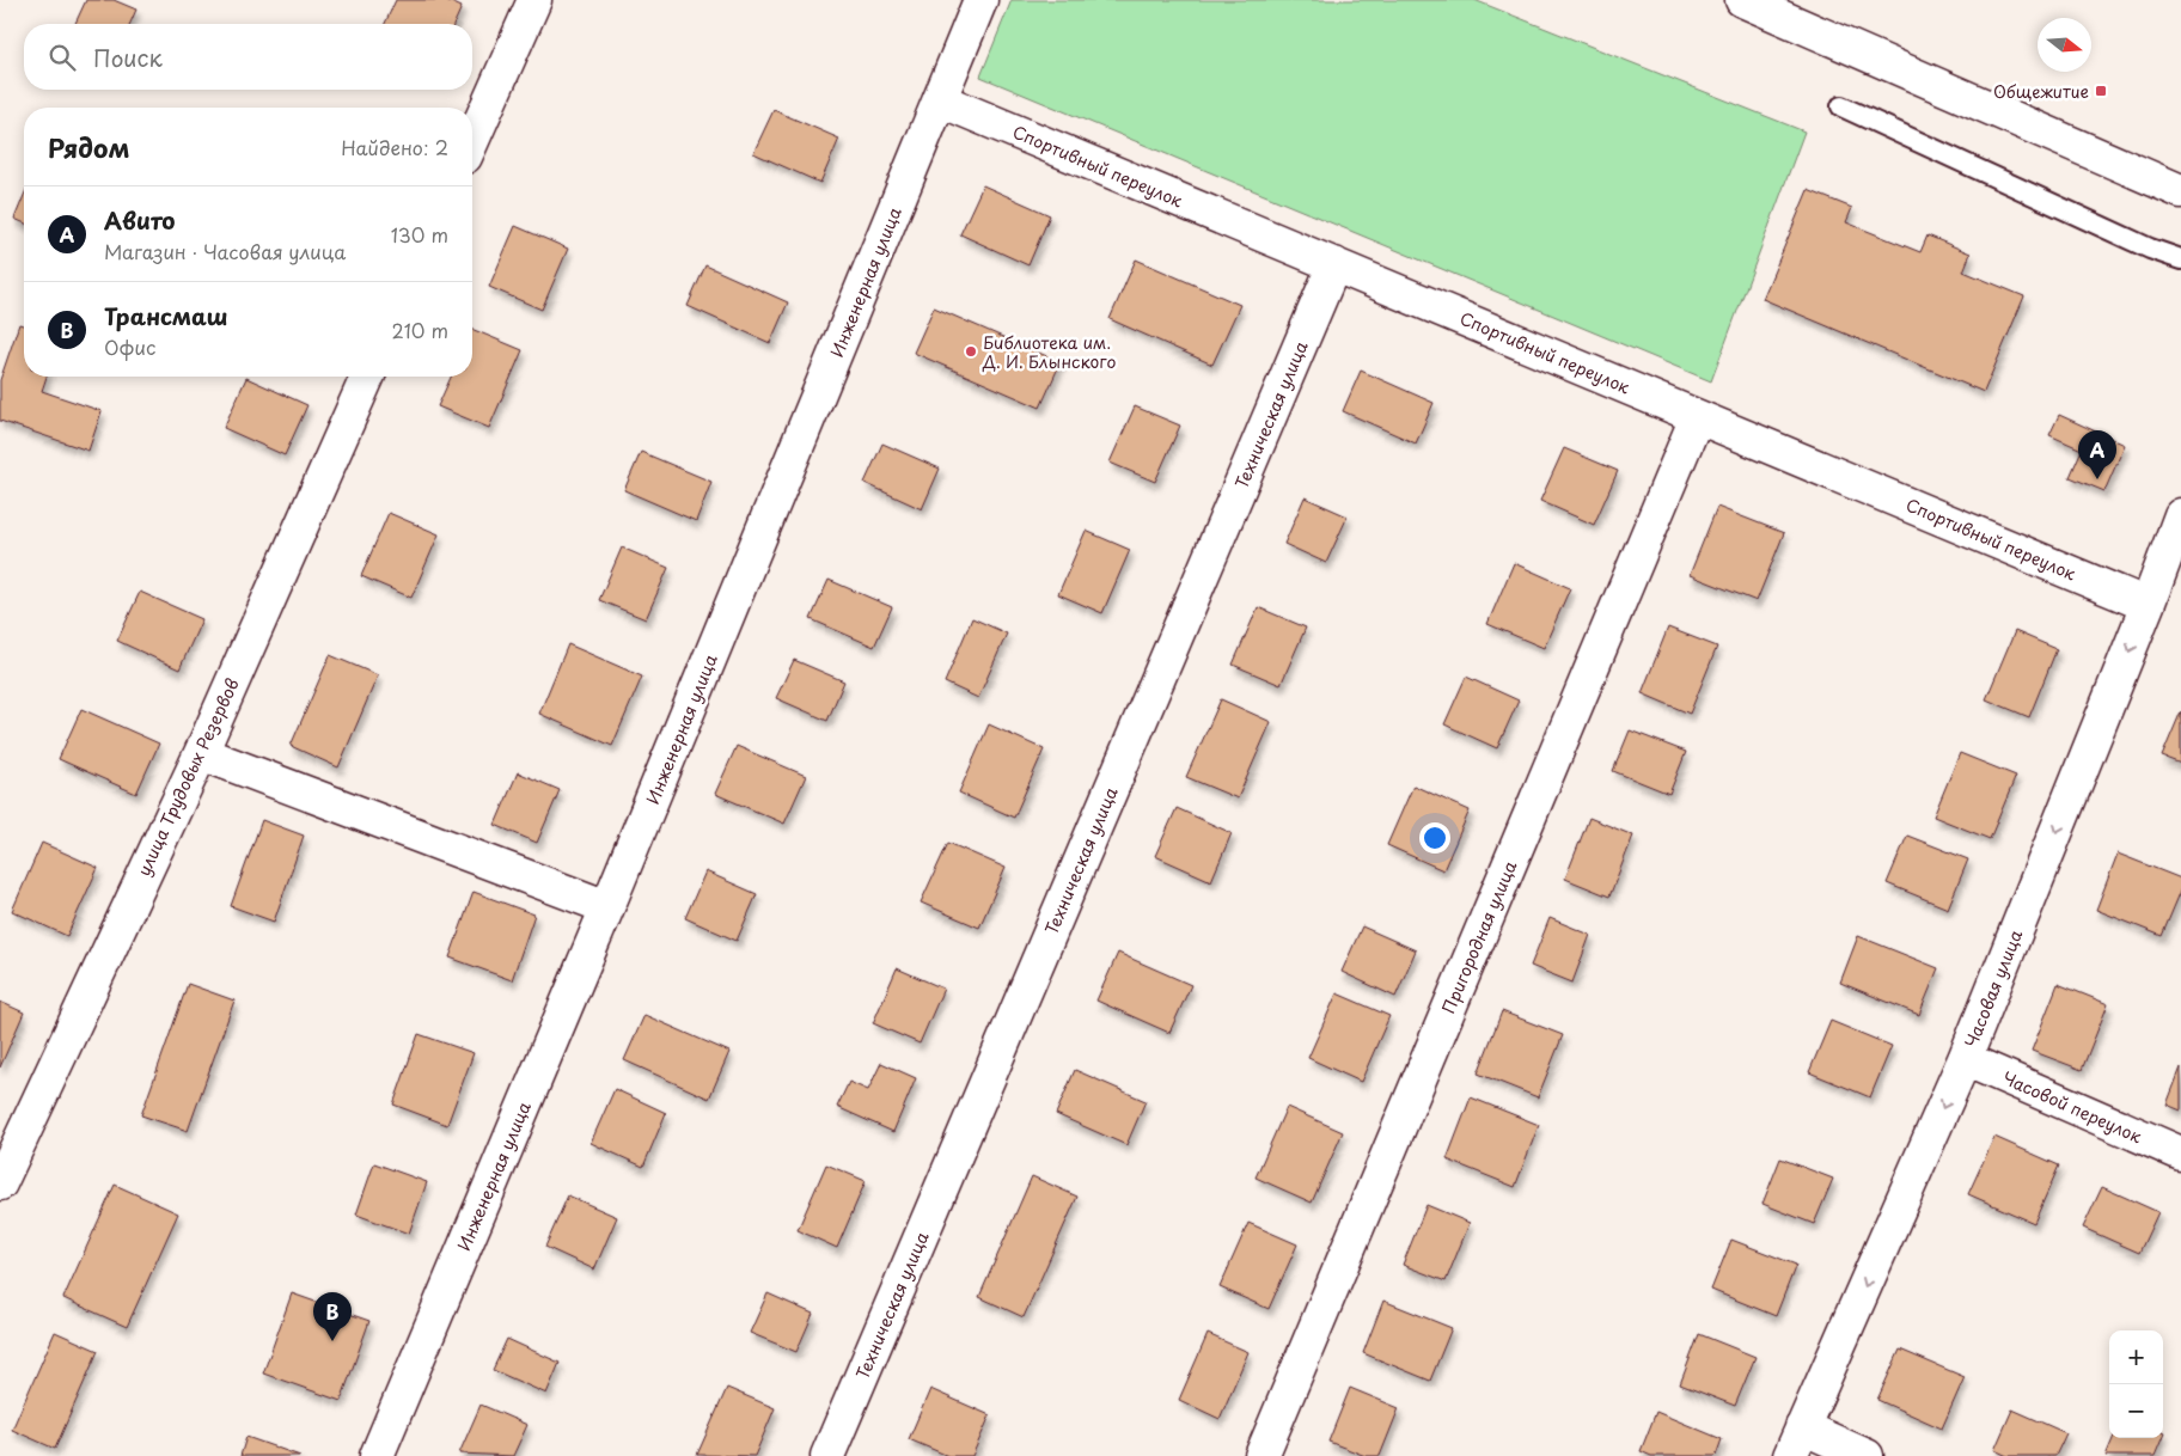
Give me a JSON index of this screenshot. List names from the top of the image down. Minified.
{"streets":{"street":["Спортивный переулок","Инженерная улица","Техническая улица","улица Трудовых Резервов","Пригородная улица","Часовая улица","Часовой переулок"]},"crossings":[["Спортивный переулок","Инженерная улица"],["Спортивный переулок","Техническая улица"],["Спортивный переулок","Пригородная улица"],["Спортивный переулок","Часовая улица"],["Часовая улица","Часовой переулок"]],"one_way":["Часовая улица"],"places":{"transit":["Общежитие"],"other":["Библиотека им. Д. И. Блынского"]},"north":"right","page":{"search":"Поиск","heading":["Рядом","Найдено: 2"],"list":[{"mark":"A","name":"Авито","note":"Магазин · Часовая улица","value":"130 m"},{"mark":"B","name":"Трансмаш","note":"Офис","value":"210 m"}],"pins":["A","B"],"map_buttons":["+","−"]}}
